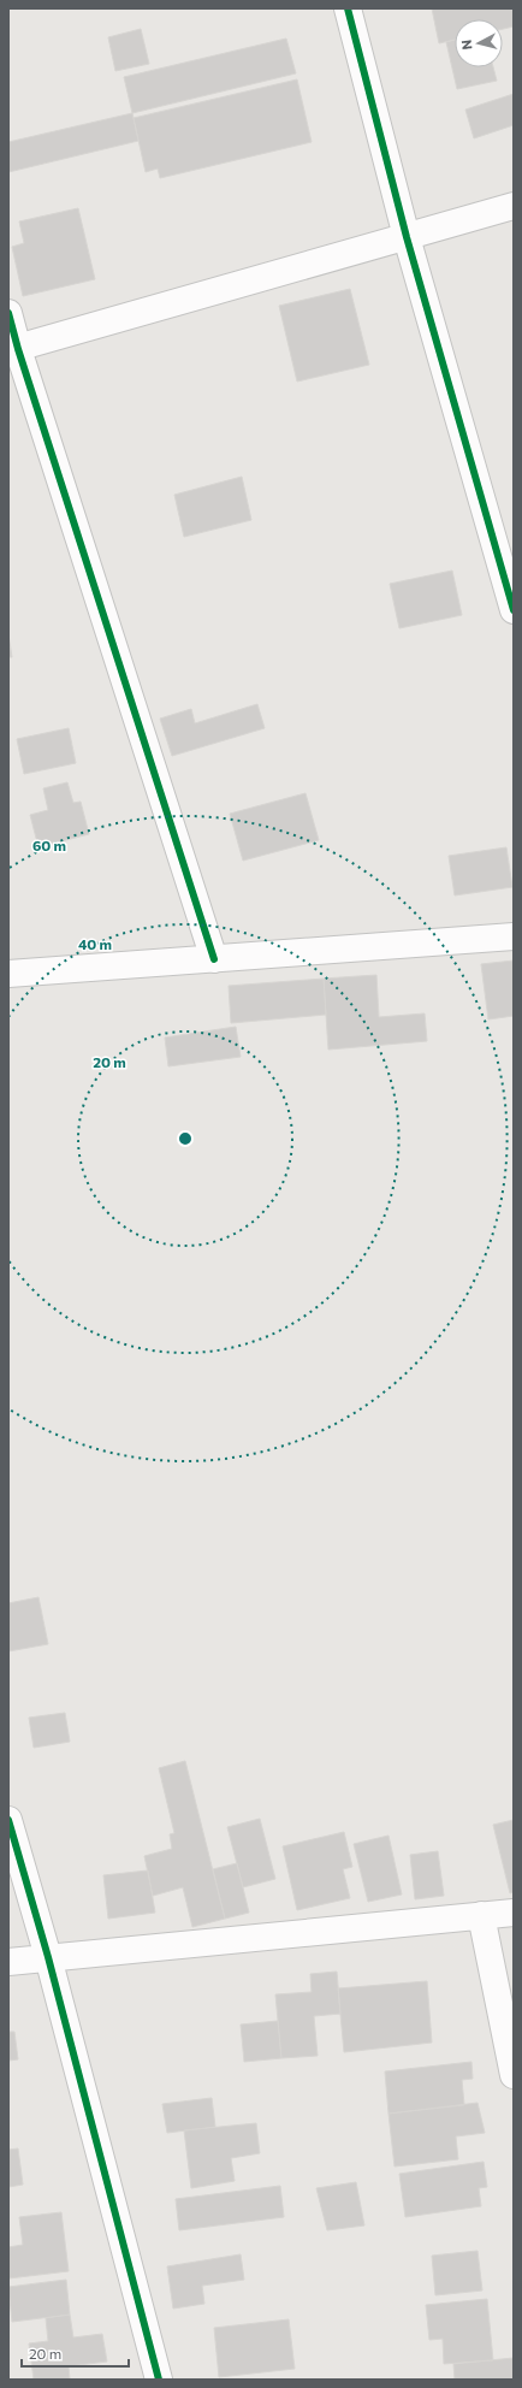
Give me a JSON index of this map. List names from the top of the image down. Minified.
{"scale_bar":"20 m","north":"left","rings":["60 m","40 m","20 m"]}
